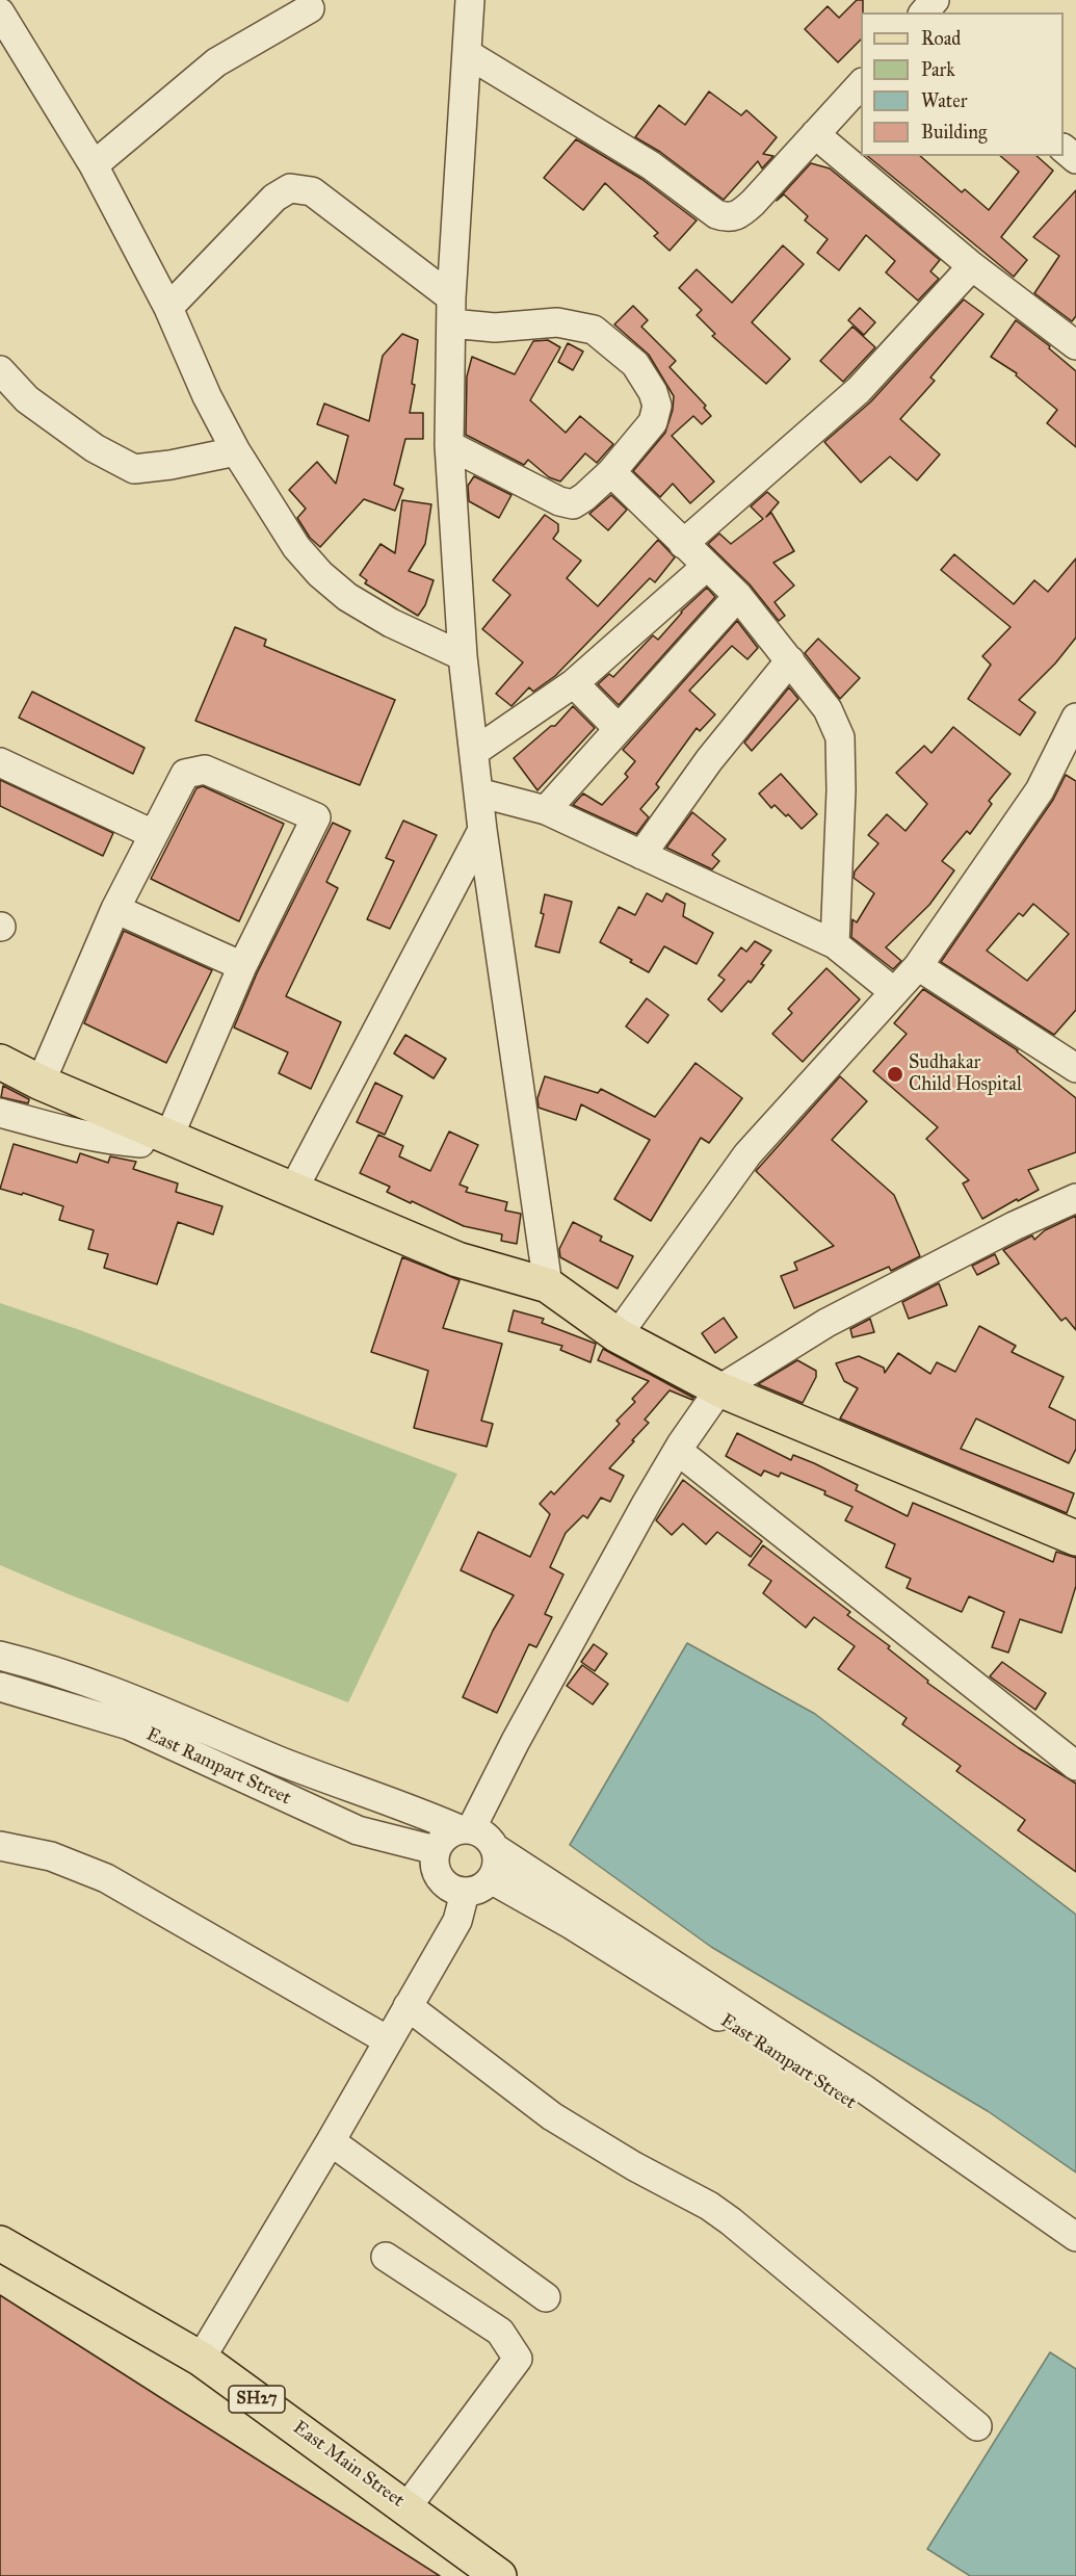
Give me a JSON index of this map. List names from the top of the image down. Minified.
{"streets":{"main road":["SH27","East Main Street"],"street":["East Rampart Street"]},"places":["Sudhakar Child Hospital"],"legend":["Road","Park","Water","Building"]}
